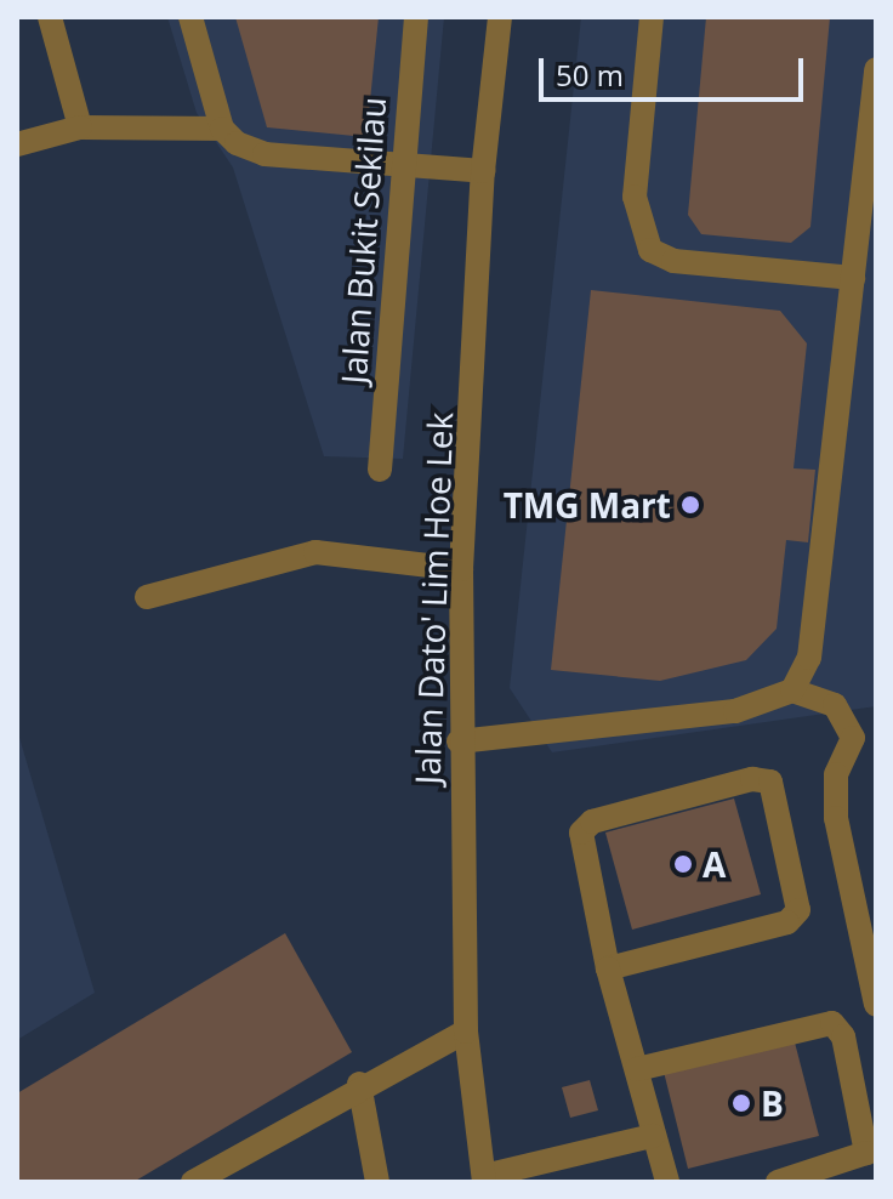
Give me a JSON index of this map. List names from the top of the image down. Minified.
{"streets":{"street":["Jalan Bukit Sekilau","Jalan Dato' Lim Hoe Lek"]},"places":["TMG Mart","A","B"],"scale_bar":"50 m"}
